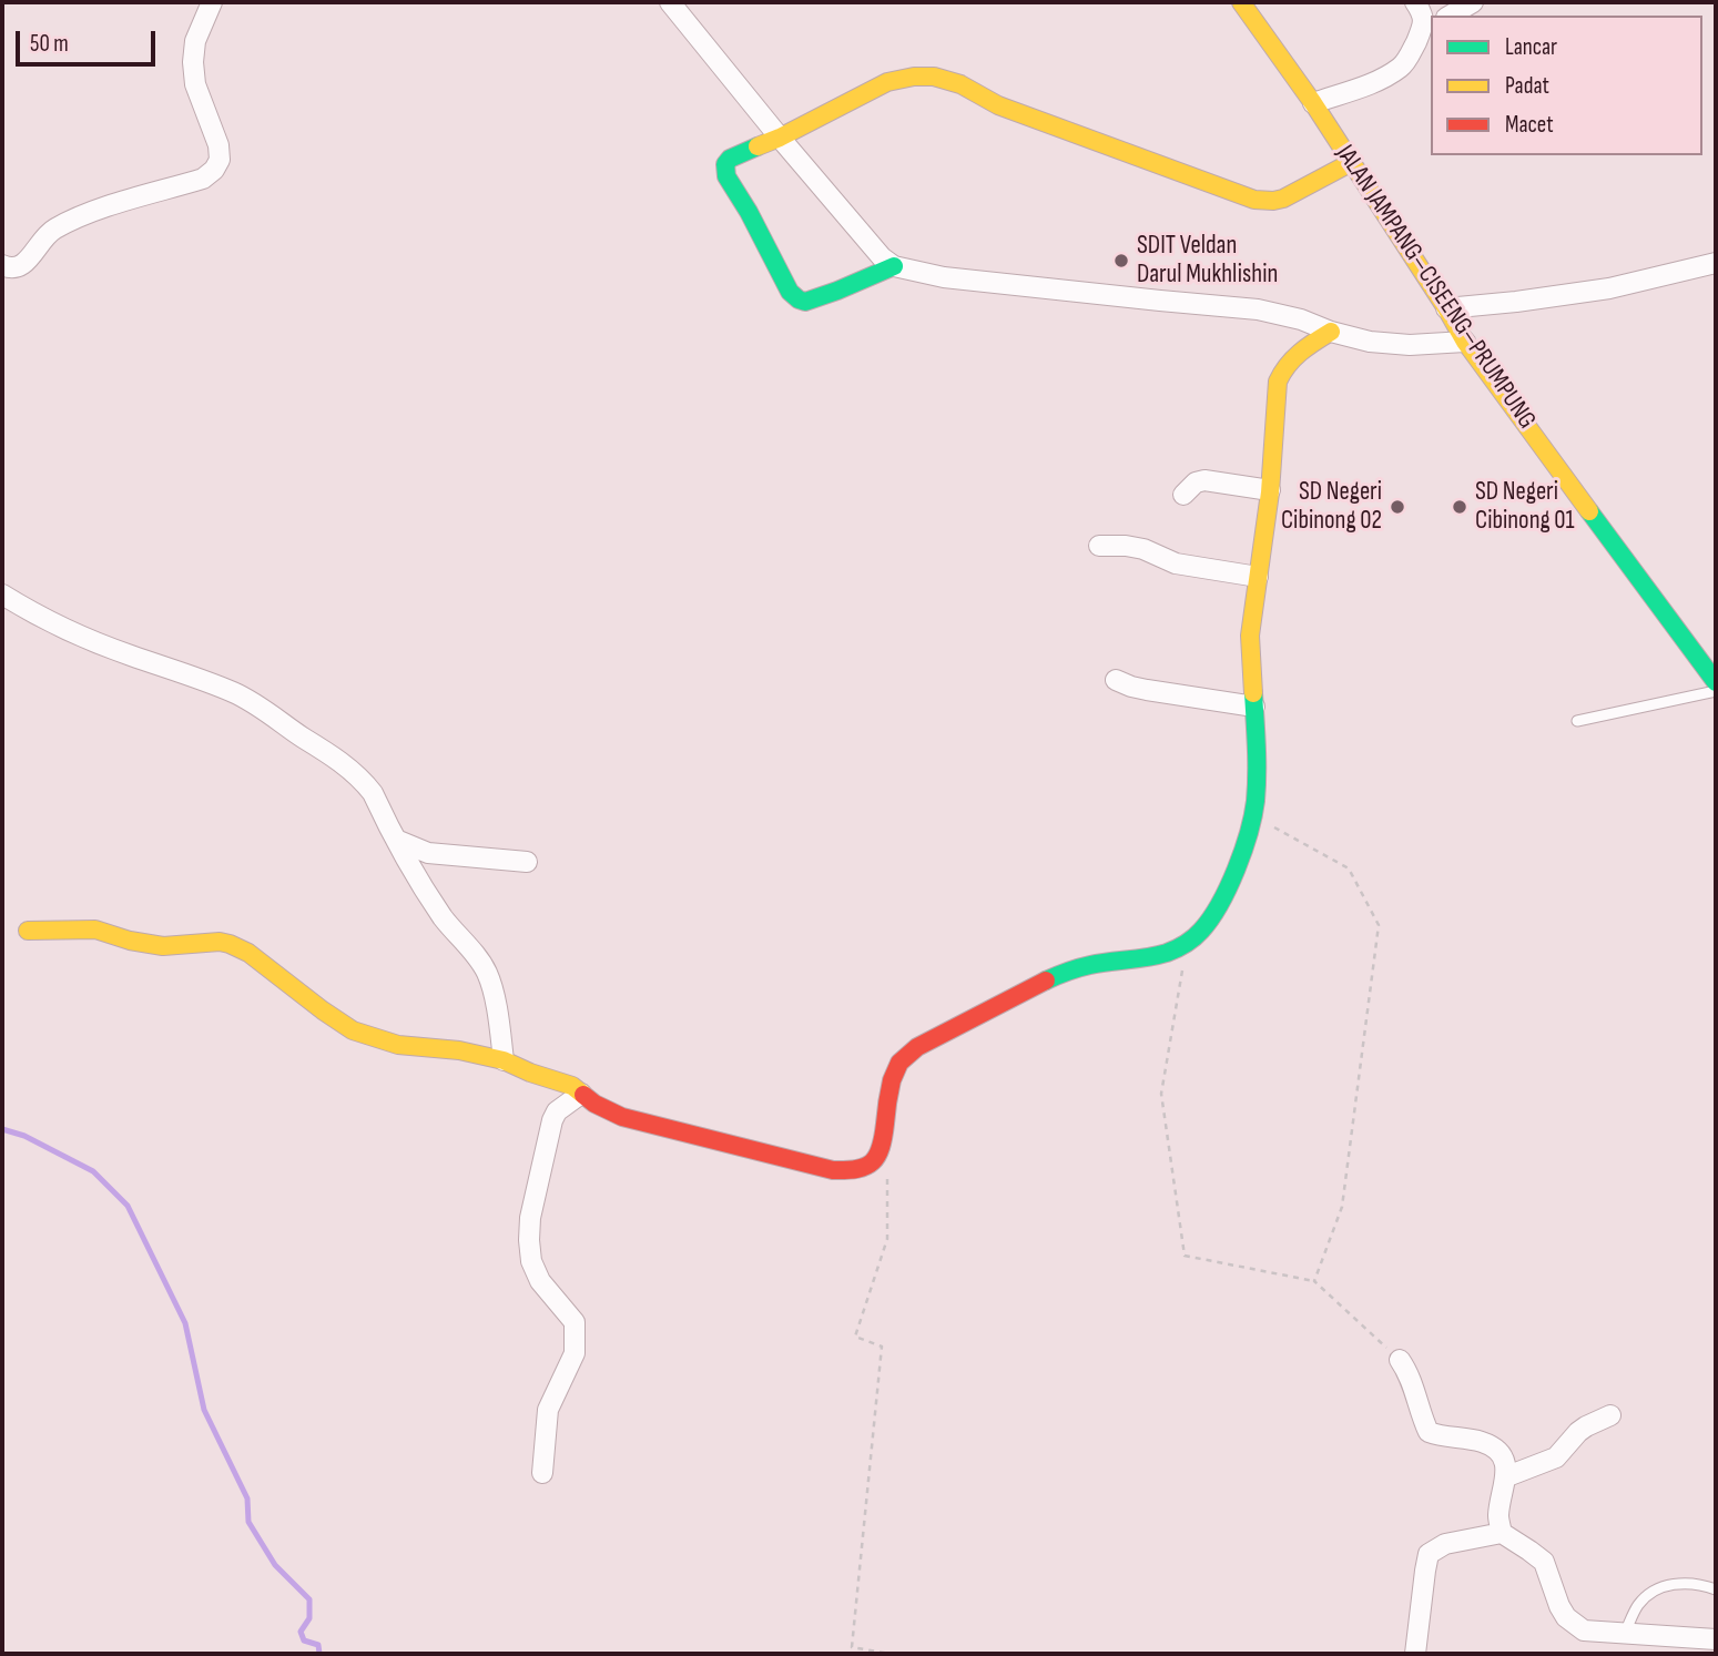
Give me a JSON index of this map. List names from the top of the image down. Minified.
{"streets":{"street":["JALAN JAMPANG–CISEENG–PRUMPUNG"]},"places":["SDIT Veldan Darul Mukhlishin","SD Negeri Cibinong 02","SD Negeri Cibinong 01"],"legend":["Lancar","Padat","Macet"],"scale_bar":"50 m"}
